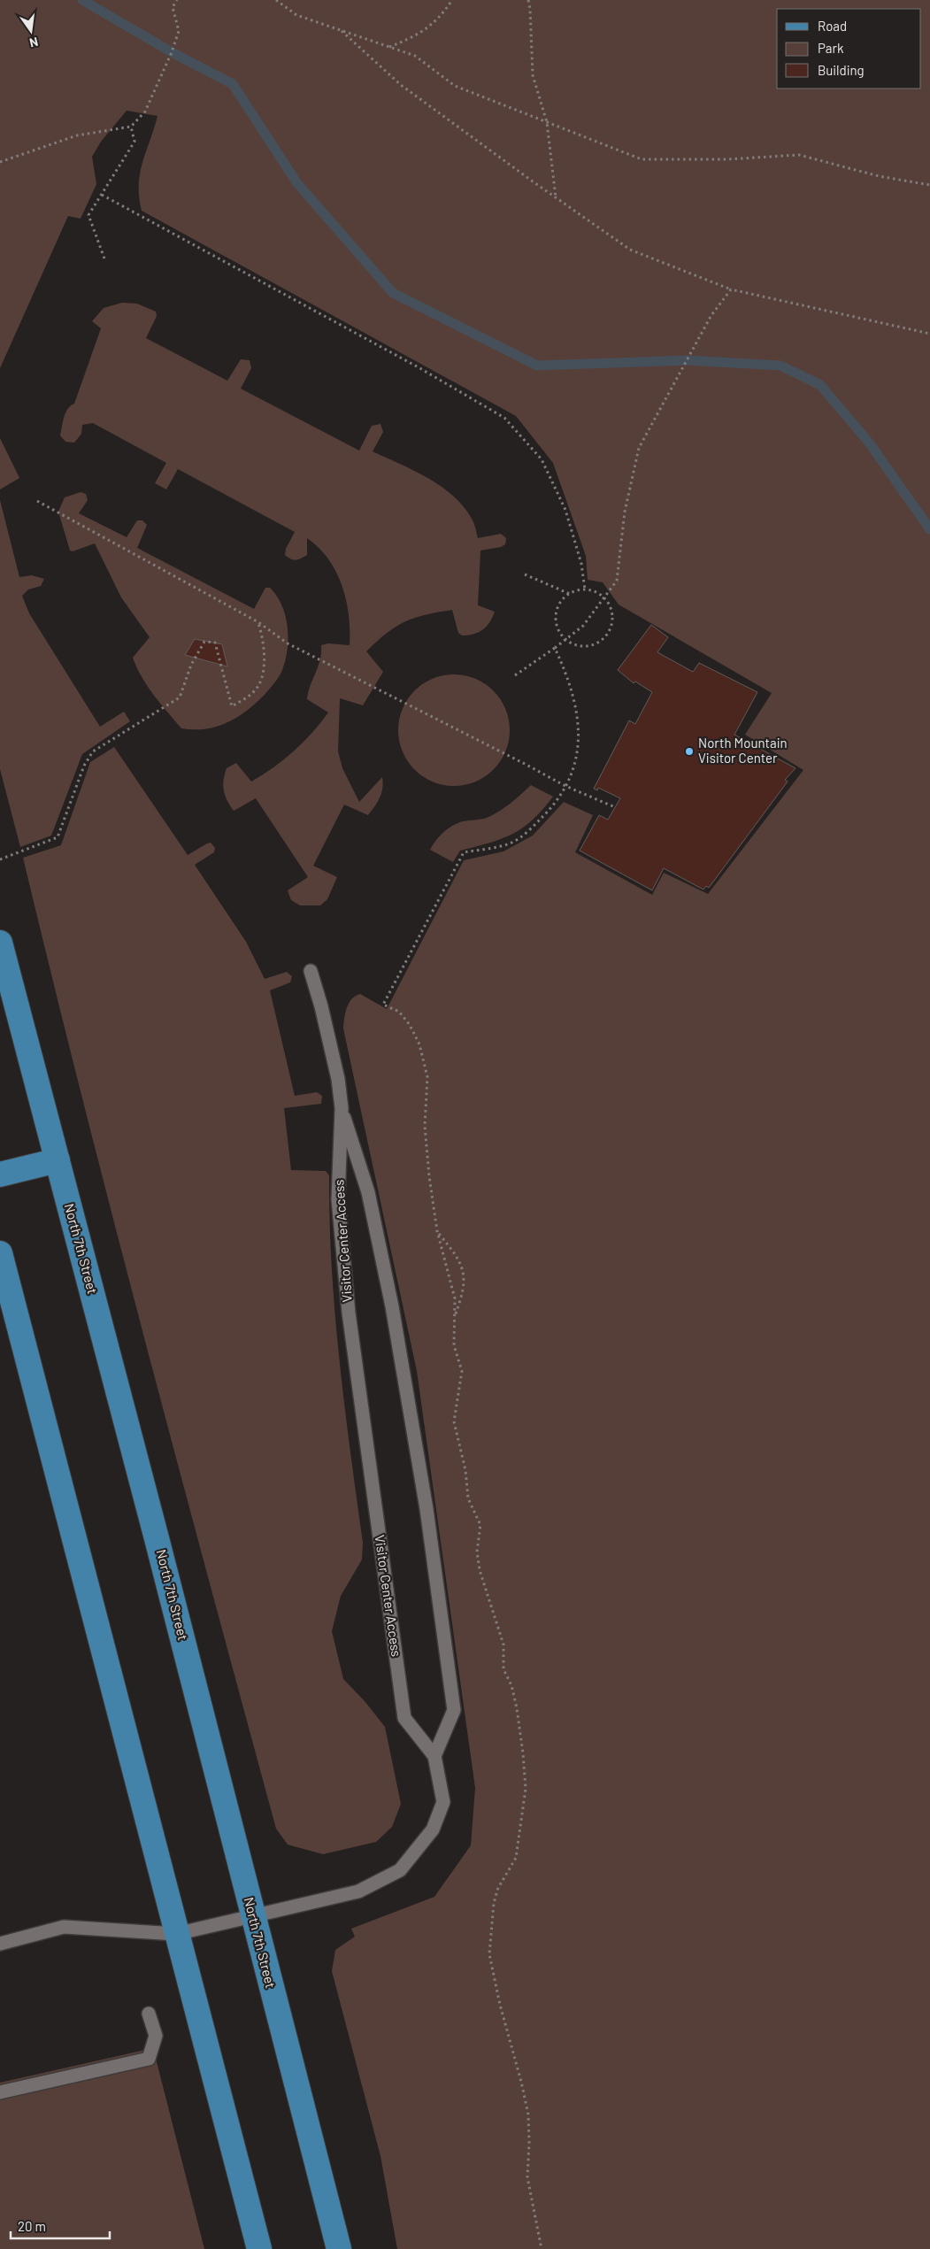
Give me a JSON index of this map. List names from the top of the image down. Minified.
{"streets":{"main road":["North 7th Street"],"lane":["Visitor Center Access"]},"crossings":[["Visitor Center Access","North 7th Street"]],"places":["North Mountain Visitor Center"],"legend":["Road","Park","Building"],"scale_bar":"20 m","north":"bottom"}
